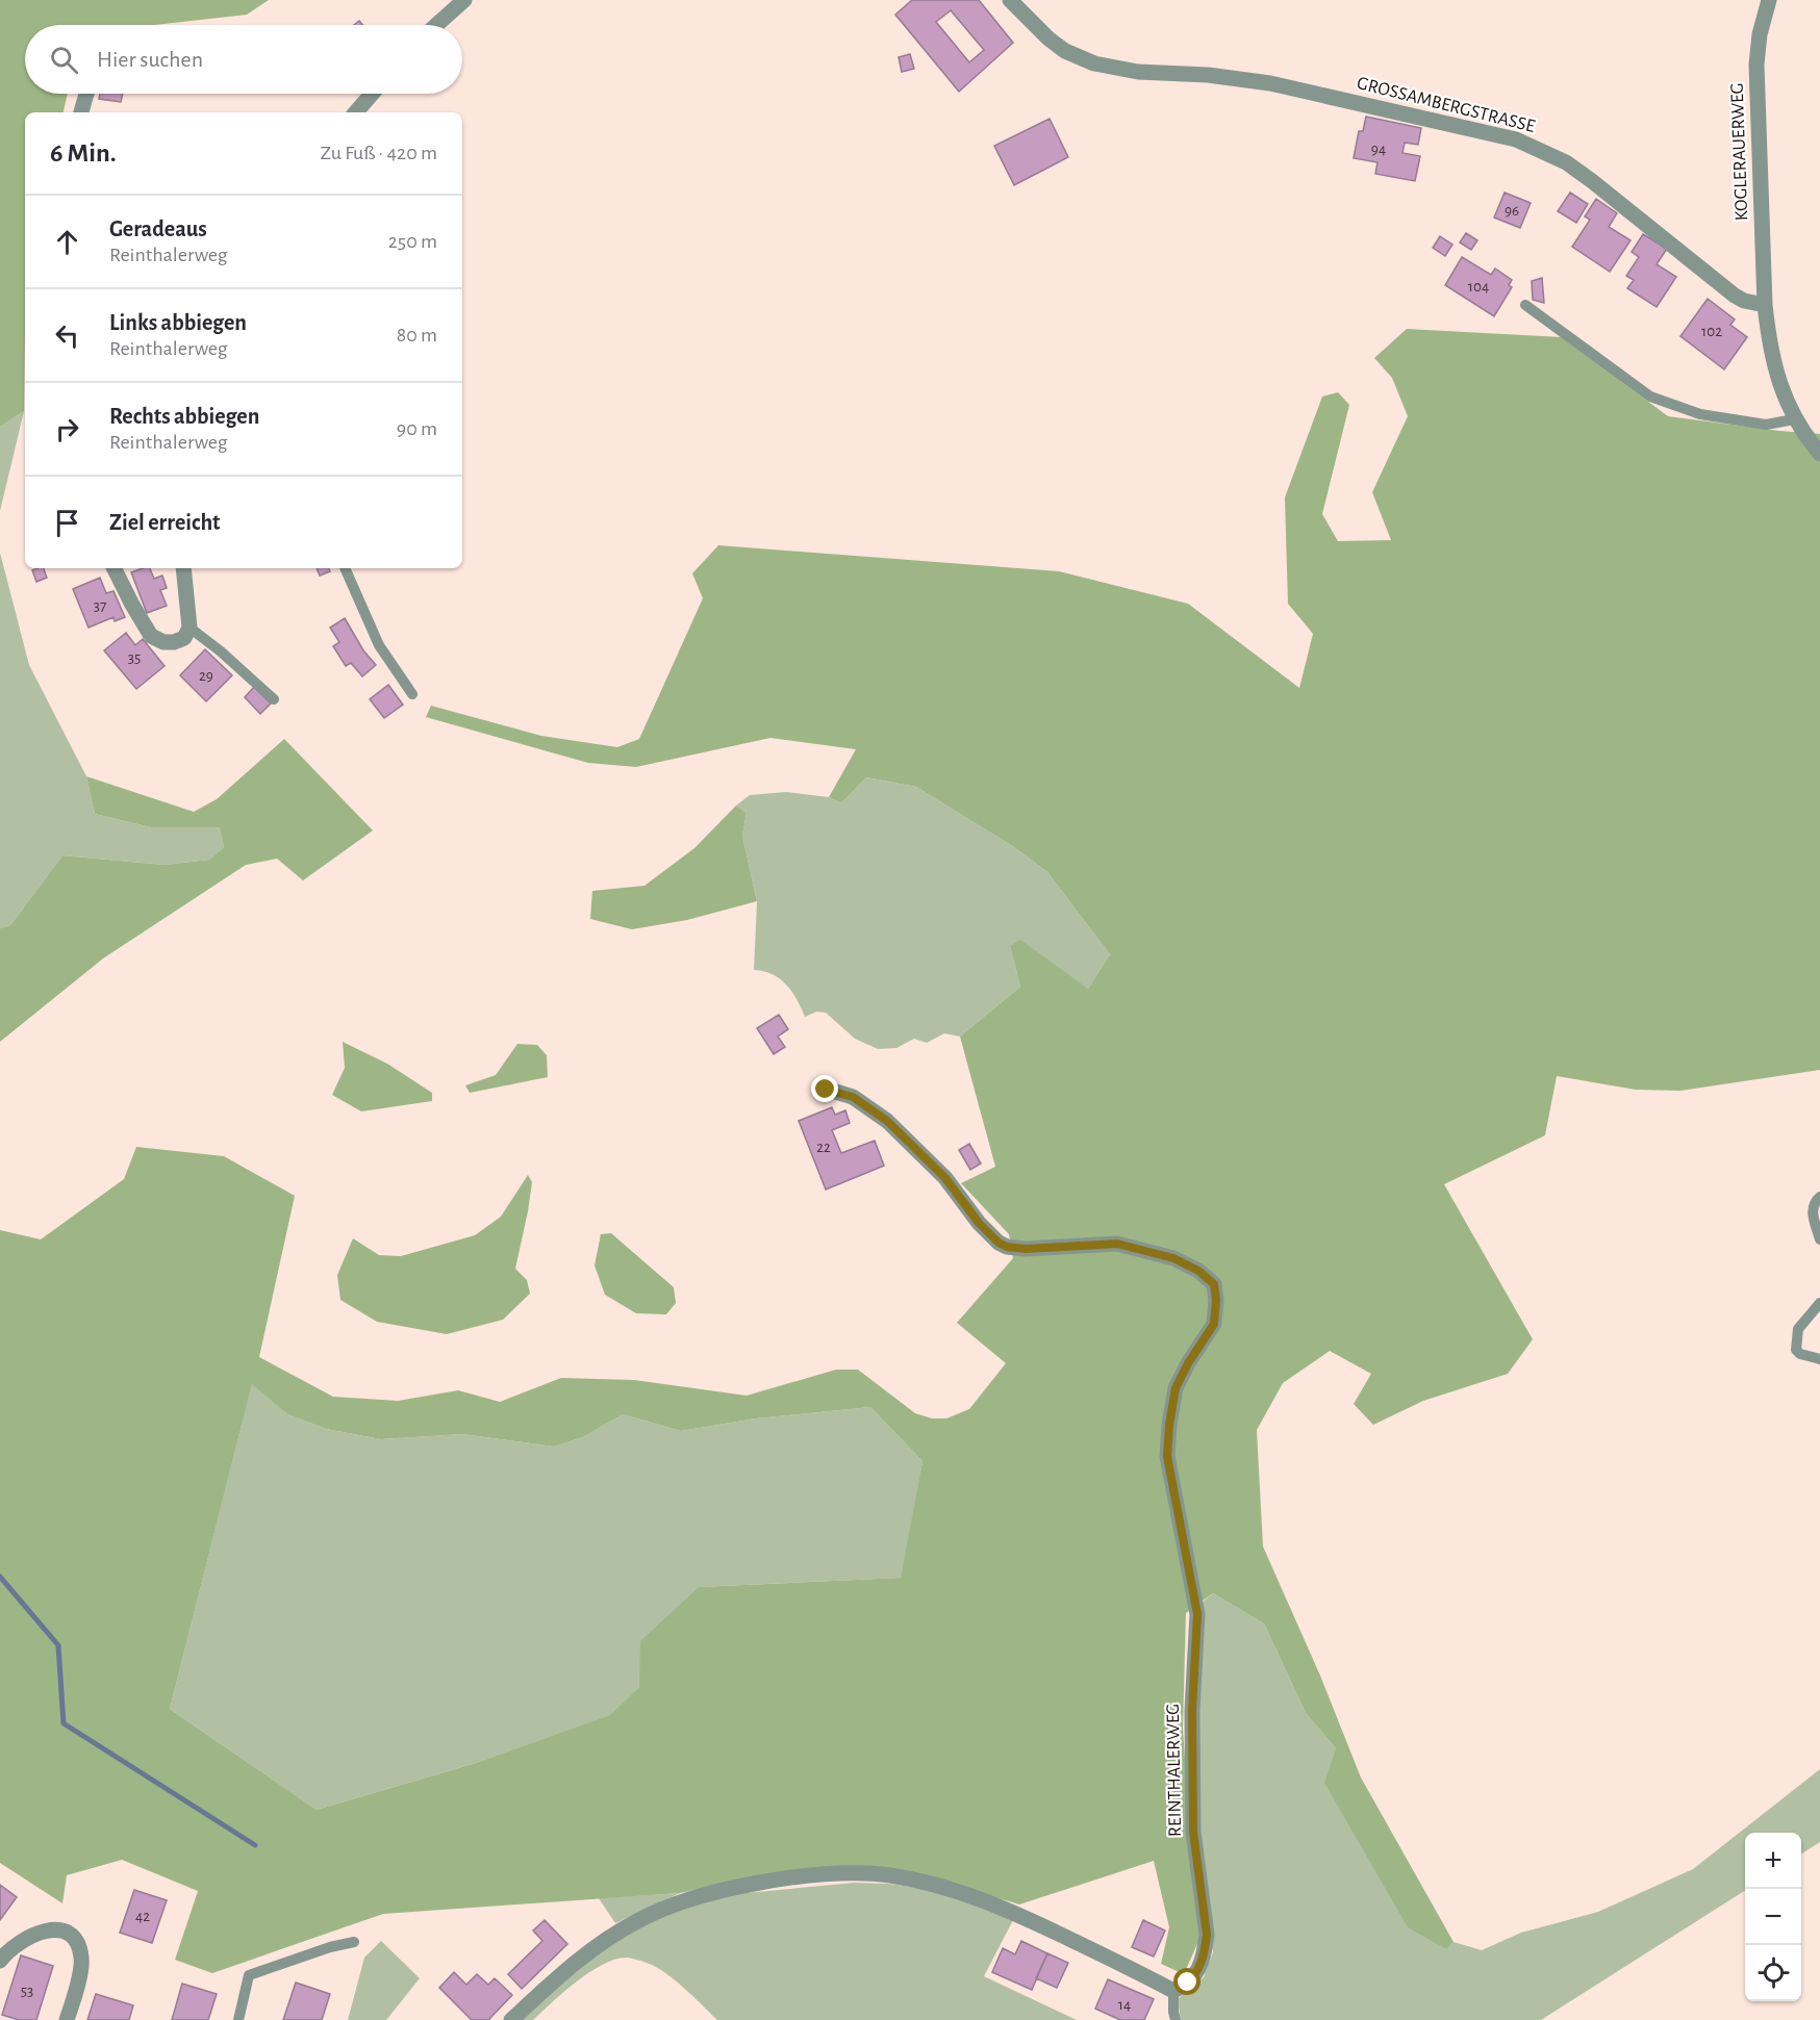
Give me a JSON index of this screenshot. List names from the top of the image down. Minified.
{"streets":{"street":["GROSSAMBERGSTRASSE","KOGLERAUERWEG","REINTHALERWEG"]},"crossings":[["GROSSAMBERGSTRASSE","KOGLERAUERWEG"]],"house_numbers":["94","96","104","102","37","35","29","22","42","53","14"],"page":{"search":"Hier suchen","heading":["6 Min.","Zu Fuß · 420 m"],"list":[["Geradeaus","Reinthalerweg","250 m"],["Links abbiegen","Reinthalerweg","80 m"],["Rechts abbiegen","Reinthalerweg","90 m"],"Ziel erreicht"],"map_buttons":["+","−"]}}
